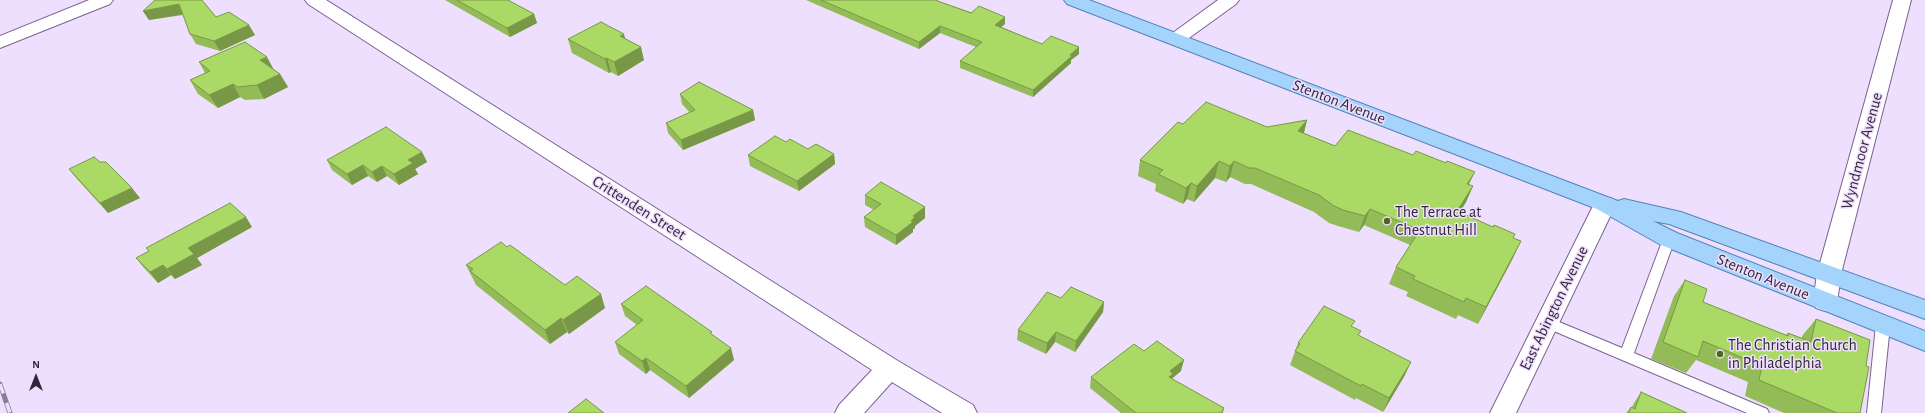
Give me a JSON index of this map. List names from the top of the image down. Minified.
{"streets":{"main road":["Stenton Avenue"],"street":["Wyndmoor Avenue","Crittenden Street","East Abington Avenue"]},"crossings":[["Stenton Avenue","Wyndmoor Avenue"],["Stenton Avenue","East Abington Avenue"]],"places":["The Terrace at Chestnut Hill","The Christian Church in Philadelphia"],"north":"top"}
